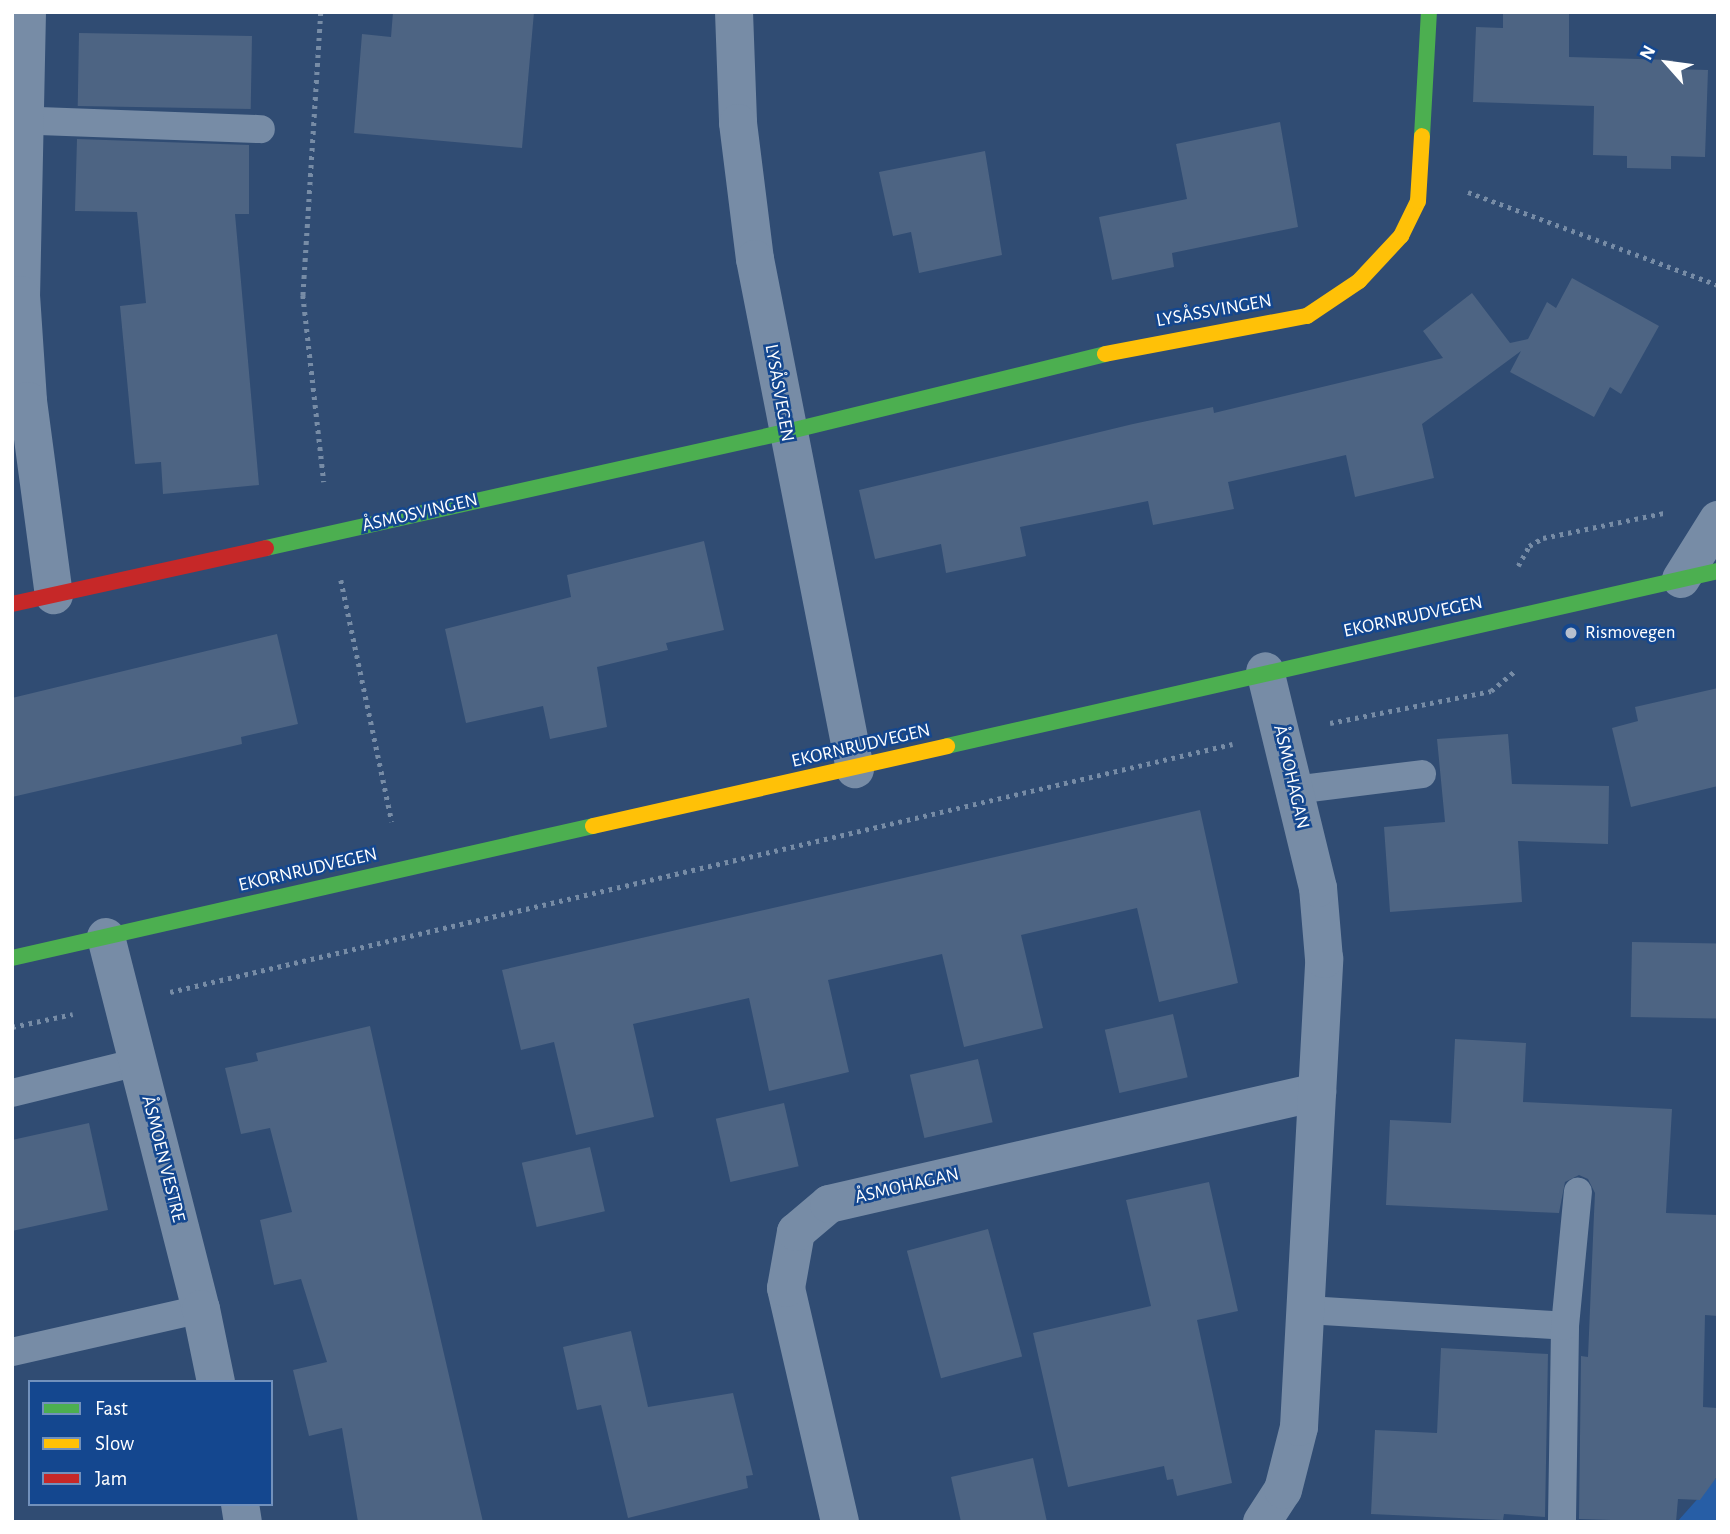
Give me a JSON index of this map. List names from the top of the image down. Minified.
{"streets":{"main road":["LYSÅSSVINGEN","ÅSMOSVINGEN","EKORNRUDVEGEN"],"street":["LYSÅSVEGEN","ÅSMOHAGAN","ÅSMOEN VESTRE"]},"crossings":[["LYSÅSSVINGEN","LYSÅSVEGEN"],["LYSÅSSVINGEN","ÅSMOSVINGEN"],["LYSÅSVEGEN","ÅSMOSVINGEN"],["LYSÅSVEGEN","EKORNRUDVEGEN"],["EKORNRUDVEGEN","ÅSMOHAGAN"],["EKORNRUDVEGEN","ÅSMOEN VESTRE"]],"places":["Rismovegen"],"legend":["Fast","Slow","Jam"],"north":"top left"}
